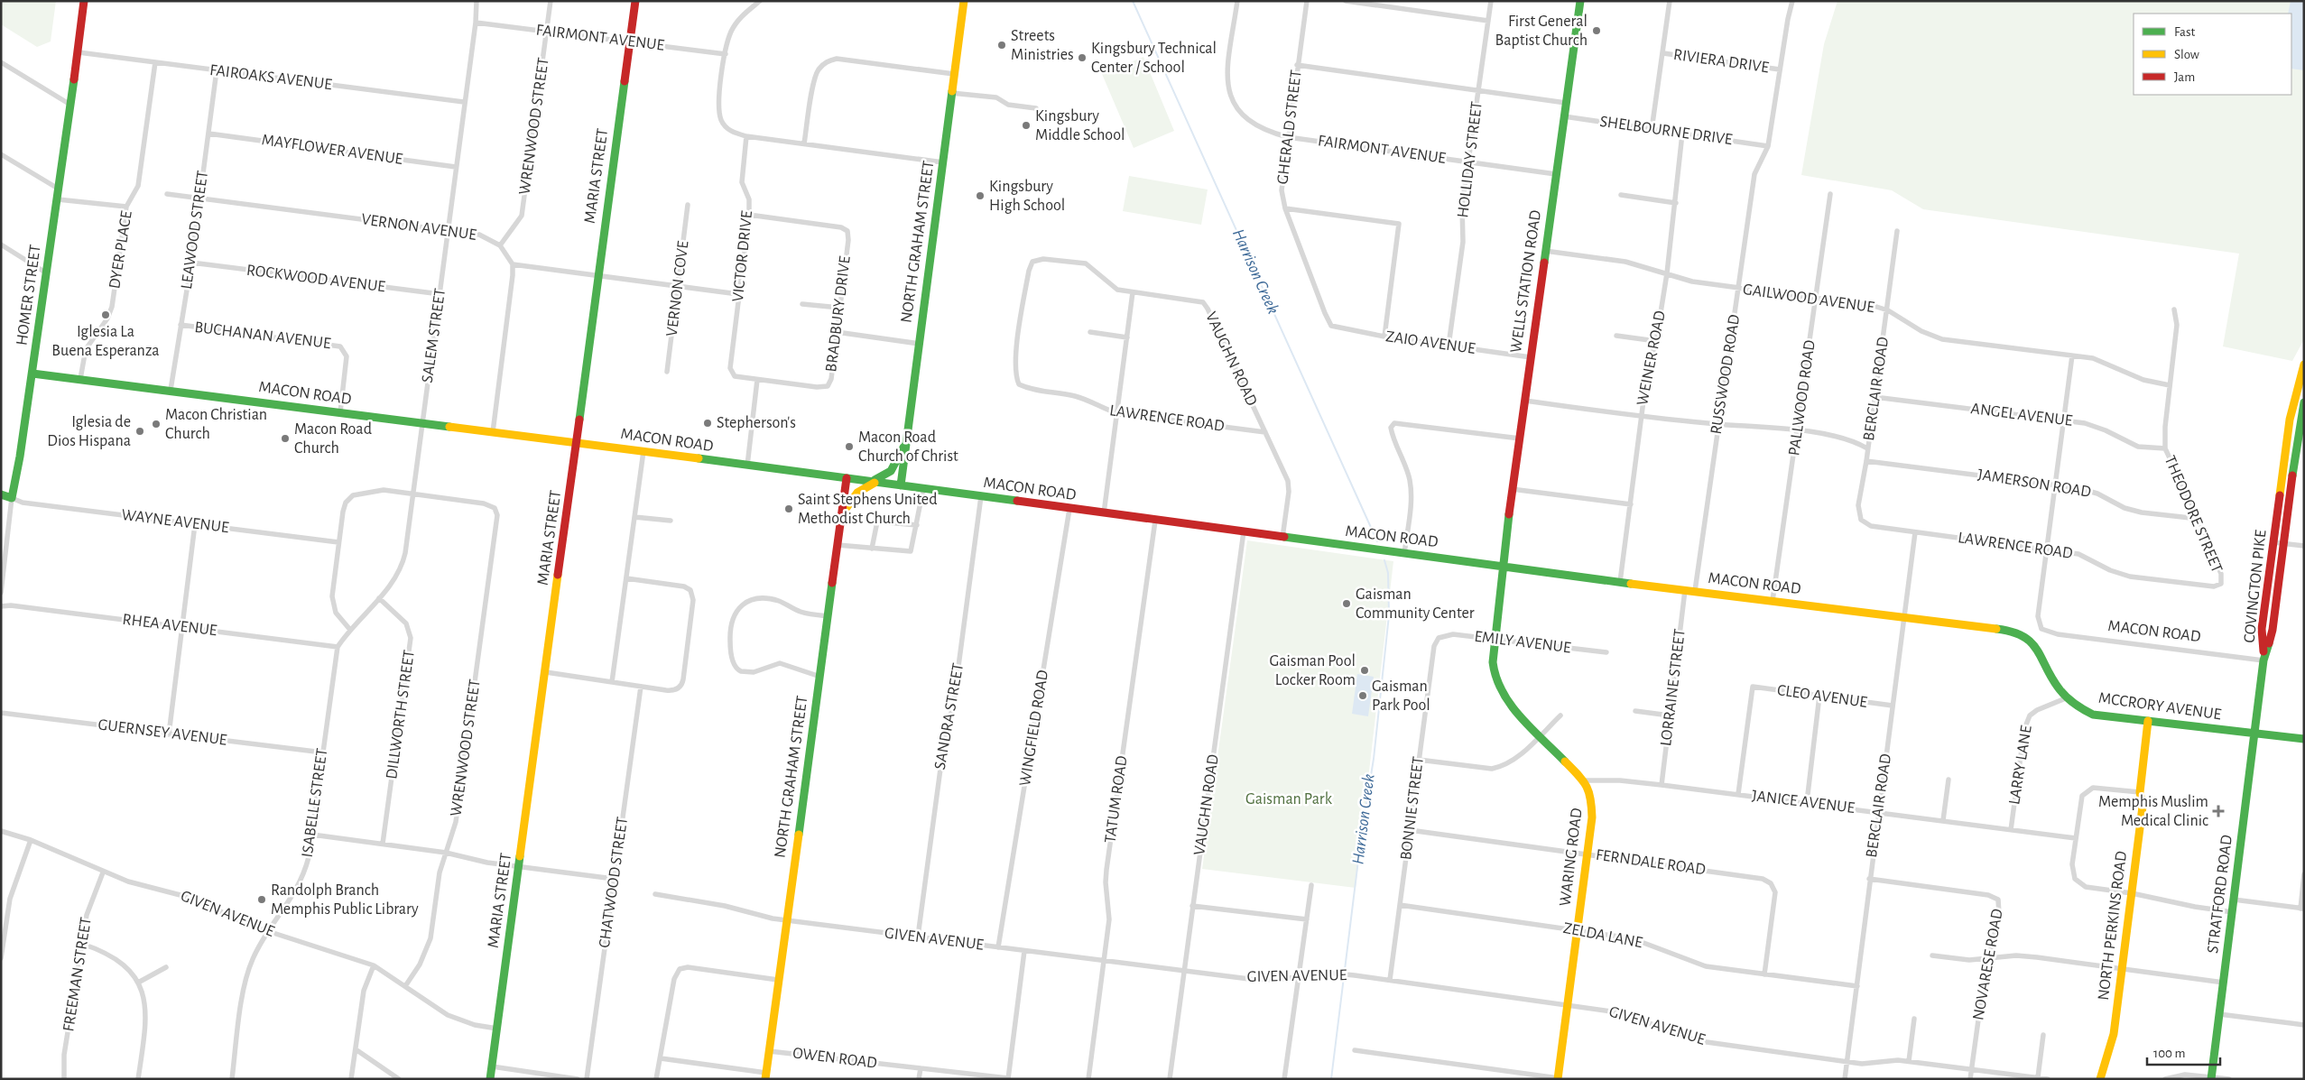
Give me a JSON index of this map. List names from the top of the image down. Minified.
{"streets":{"main road":["MARIA STREET","NORTH GRAHAM STREET","WELLS STATION ROAD","HOMER STREET","MACON ROAD","COVINGTON PIKE","MCCRORY AVENUE","WARING ROAD","STRATFORD ROAD","NORTH PERKINS ROAD"],"street":["FAIRMONT AVENUE","RIVIERA DRIVE","FAIROAKS AVENUE","WRENWOOD STREET","GHERALD STREET","SHELBOURNE DRIVE","MAYFLOWER AVENUE","HOLLIDAY STREET","VERNON AVENUE","LEAWOOD STREET","DYER PLACE","VICTOR DRIVE","ROCKWOOD AVENUE","VERNON COVE","GAILWOOD AVENUE","BRADBURY DRIVE","BUCHANAN AVENUE","SALEM STREET","ZAIO AVENUE","WEINER ROAD","VAUGHN ROAD","RUSSWOOD ROAD","BERCLAIR ROAD","PALLWOOD ROAD","ANGEL AVENUE","LAWRENCE ROAD","JAMERSON ROAD","THEODORE STREET","WAYNE AVENUE","RHEA AVENUE","EMILY AVENUE","LORRAINE STREET","CLEO AVENUE","DILLWORTH STREET","SANDRA STREET","WINGFIELD ROAD","GUERNSEY AVENUE","LARRY LANE","TATUM ROAD","JANICE AVENUE","ISABELLE STREET","BONNIE STREET","FERNDALE ROAD","CHATWOOD STREET","GIVEN AVENUE","ZELDA LANE","NOVARESE ROAD","FREEMAN STREET","OWEN ROAD"]},"crossings":[["FAIRMONT AVENUE","WRENWOOD STREET"],["FAIRMONT AVENUE","GHERALD STREET"],["FAIRMONT AVENUE","HOLLIDAY STREET"],["FAIRMONT AVENUE","MARIA STREET"],["FAIRMONT AVENUE","WELLS STATION ROAD"],["FAIRMONT AVENUE","SALEM STREET"],["RIVIERA DRIVE","RUSSWOOD ROAD"],["FAIROAKS AVENUE","LEAWOOD STREET"],["FAIROAKS AVENUE","DYER PLACE"],["FAIROAKS AVENUE","HOMER STREET"],["FAIROAKS AVENUE","SALEM STREET"],["WRENWOOD STREET","VERNON AVENUE"],["WRENWOOD STREET","SALEM STREET"],["WRENWOOD STREET","GIVEN AVENUE"],["GHERALD STREET","ZAIO AVENUE"],["SHELBOURNE DRIVE","WELLS STATION ROAD"],["SHELBOURNE DRIVE","WEINER ROAD"],["SHELBOURNE DRIVE","RUSSWOOD ROAD"],["MAYFLOWER AVENUE","LEAWOOD STREET"],["MAYFLOWER AVENUE","SALEM STREET"],["HOLLIDAY STREET","ZAIO AVENUE"],["MARIA STREET","MACON ROAD"],["MARIA STREET","GIVEN AVENUE"],["VERNON AVENUE","LEAWOOD STREET"],["VERNON AVENUE","SALEM STREET"],["LEAWOOD STREET","ROCKWOOD AVENUE"],["LEAWOOD STREET","BUCHANAN AVENUE"],["LEAWOOD STREET","MACON ROAD"],["NORTH GRAHAM STREET","MACON ROAD"],["NORTH GRAHAM STREET","GIVEN AVENUE"],["NORTH GRAHAM STREET","OWEN ROAD"],["DYER PLACE","MACON ROAD"],["VICTOR DRIVE","BRADBURY DRIVE"],["ROCKWOOD AVENUE","SALEM STREET"],["WELLS STATION ROAD","GAILWOOD AVENUE"],["WELLS STATION ROAD","ZAIO AVENUE"],["WELLS STATION ROAD","MACON ROAD"],["WELLS STATION ROAD","WARING ROAD"],["HOMER STREET","MACON ROAD"],["HOMER STREET","WAYNE AVENUE"],["GAILWOOD AVENUE","WEINER ROAD"],["GAILWOOD AVENUE","RUSSWOOD ROAD"],["GAILWOOD AVENUE","BERCLAIR ROAD"],["GAILWOOD AVENUE","PALLWOOD ROAD"],["GAILWOOD AVENUE","THEODORE STREET"],["BUCHANAN AVENUE","MACON ROAD"],["SALEM STREET","MACON ROAD"],["SALEM STREET","RHEA AVENUE"],["SALEM STREET","DILLWORTH STREET"],["SALEM STREET","ISABELLE STREET"],["WEINER ROAD","MACON ROAD"],["VAUGHN ROAD","MACON ROAD"],["VAUGHN ROAD","LAWRENCE ROAD"],["VAUGHN ROAD","GIVEN AVENUE"],["RUSSWOOD ROAD","MACON ROAD"],["BERCLAIR ROAD","MACON ROAD"],["BERCLAIR ROAD","ANGEL AVENUE"],["BERCLAIR ROAD","LAWRENCE ROAD"],["BERCLAIR ROAD","JAMERSON ROAD"],["BERCLAIR ROAD","CLEO AVENUE"],["BERCLAIR ROAD","JANICE AVENUE"],["BERCLAIR ROAD","GIVEN AVENUE"],["BERCLAIR ROAD","ZELDA LANE"],["BERCLAIR ROAD","NOVARESE ROAD"],["MACON ROAD","PALLWOOD ROAD"],["MACON ROAD","LAWRENCE ROAD"],["MACON ROAD","COVINGTON PIKE"],["MACON ROAD","LORRAINE STREET"],["MACON ROAD","MCCRORY AVENUE"],["MACON ROAD","SANDRA STREET"],["MACON ROAD","WINGFIELD ROAD"],["MACON ROAD","TATUM ROAD"],["MACON ROAD","WARING ROAD"],["MACON ROAD","STRATFORD ROAD"],["ANGEL AVENUE","THEODORE STREET"],["LAWRENCE ROAD","THEODORE STREET"],["JAMERSON ROAD","THEODORE STREET"],["COVINGTON PIKE","STRATFORD ROAD"],["RHEA AVENUE","ISABELLE STREET"],["EMILY AVENUE","BONNIE STREET"],["EMILY AVENUE","WARING ROAD"],["LORRAINE STREET","JANICE AVENUE"],["CLEO AVENUE","JANICE AVENUE"],["MCCRORY AVENUE","LARRY LANE"],["MCCRORY AVENUE","STRATFORD ROAD"],["MCCRORY AVENUE","NORTH PERKINS ROAD"],["SANDRA STREET","GIVEN AVENUE"],["WINGFIELD ROAD","GIVEN AVENUE"],["GUERNSEY AVENUE","ISABELLE STREET"],["LARRY LANE","JANICE AVENUE"],["TATUM ROAD","GIVEN AVENUE"],["JANICE AVENUE","WARING ROAD"],["ISABELLE STREET","GIVEN AVENUE"],["BONNIE STREET","FERNDALE ROAD"],["BONNIE STREET","GIVEN AVENUE"],["BONNIE STREET","ZELDA LANE"],["WARING ROAD","FERNDALE ROAD"],["WARING ROAD","GIVEN AVENUE"],["WARING ROAD","ZELDA LANE"],["FERNDALE ROAD","ZELDA LANE"],["GIVEN AVENUE","NOVARESE ROAD"],["GIVEN AVENUE","FREEMAN STREET"]],"water":["Harrison Creek"],"parks":["Gaisman Park"],"places":{"other":["First General Baptist Church","Streets Ministries","Kingsbury Technical Center / School","Kingsbury Middle School","Kingsbury High School","Iglesia La Buena Esperanza","Stepherson's","Macon Christian Church","Iglesia de Dios Hispana","Macon Road Church","Macon Road Church of Christ","Saint Stephens United Methodist Church","Gaisman Community Center","Gaisman Pool Locker Room","Gaisman Park Pool","Randolph Branch Memphis Public Library"],"health":["Memphis Muslim Medical Clinic"]},"legend":["Fast","Slow","Jam"],"scale_bar":"100 m"}
